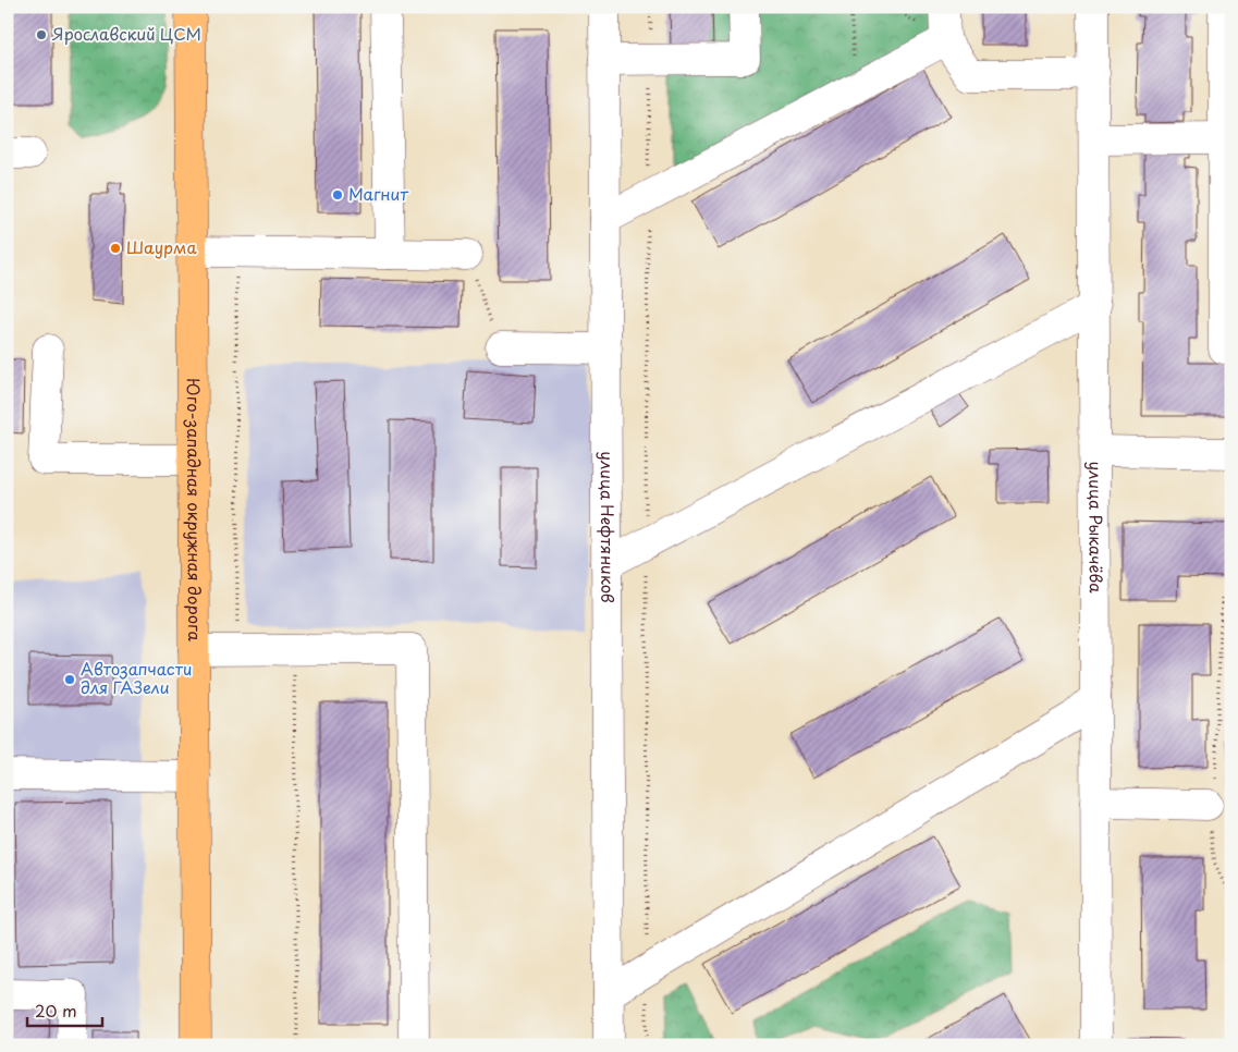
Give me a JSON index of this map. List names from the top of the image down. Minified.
{"streets":{"highway":["Юго-западная окружная дорога"],"street":["улица Нефтяников","улица Рыкачёва"]},"places":["Ярославский ЦСМ","Магнит","Шаурма","Автозапчасти для ГАЗели"],"scale_bar":"20 m"}
